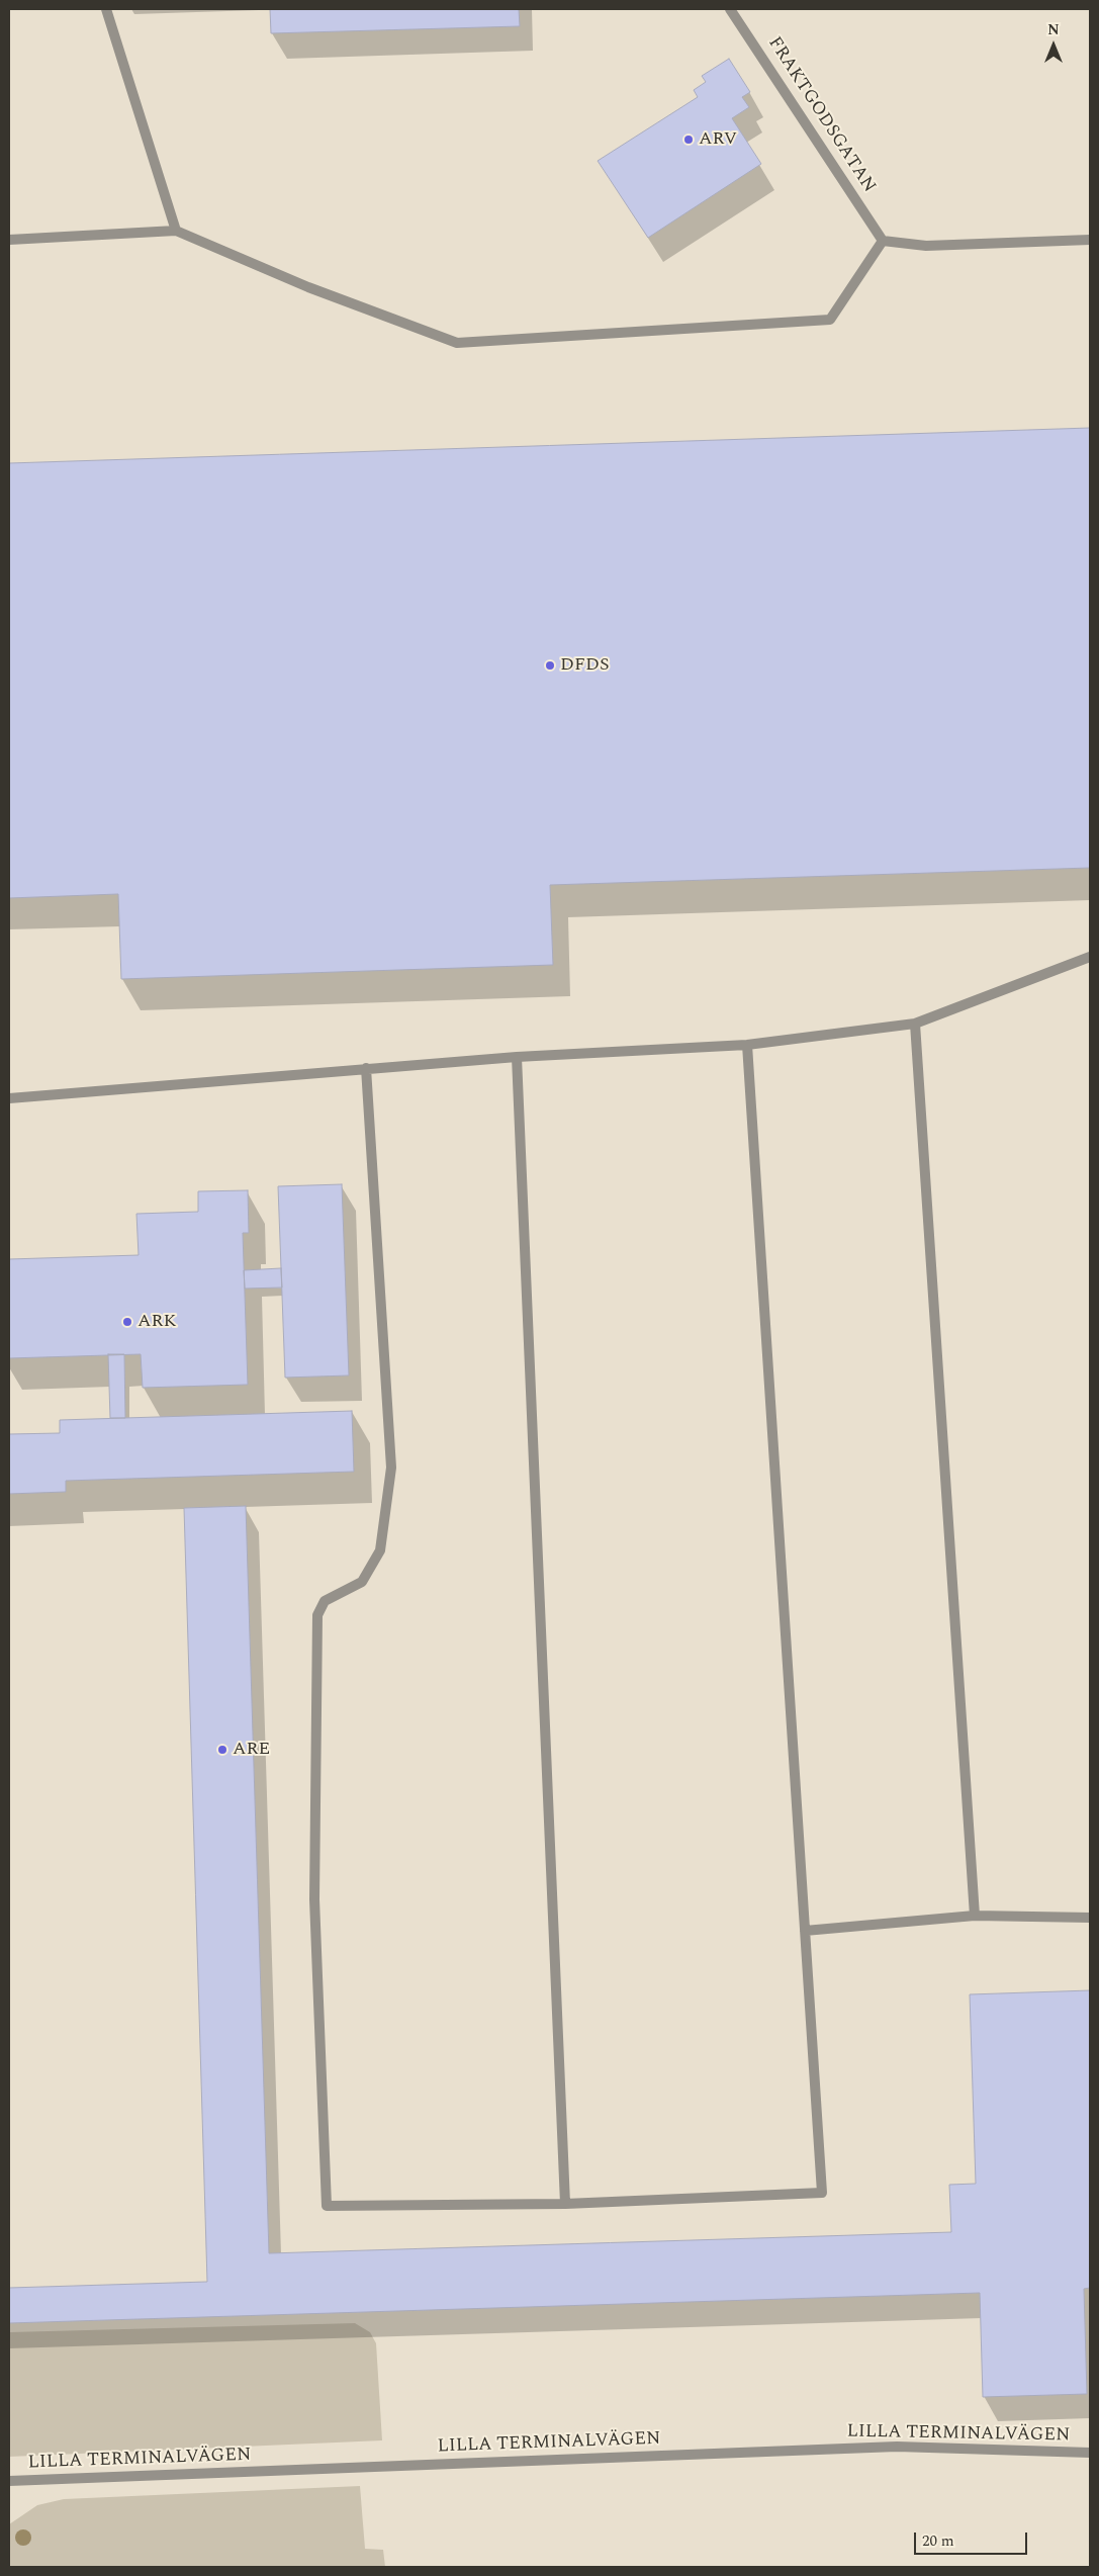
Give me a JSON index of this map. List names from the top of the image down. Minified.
{"streets":{"lane":["FRAKTGODSGATAN","LILLA TERMINALVÄGEN"]},"places":["ARV","DFDS","ARK","ARE"],"scale_bar":"20 m","north":"top"}
